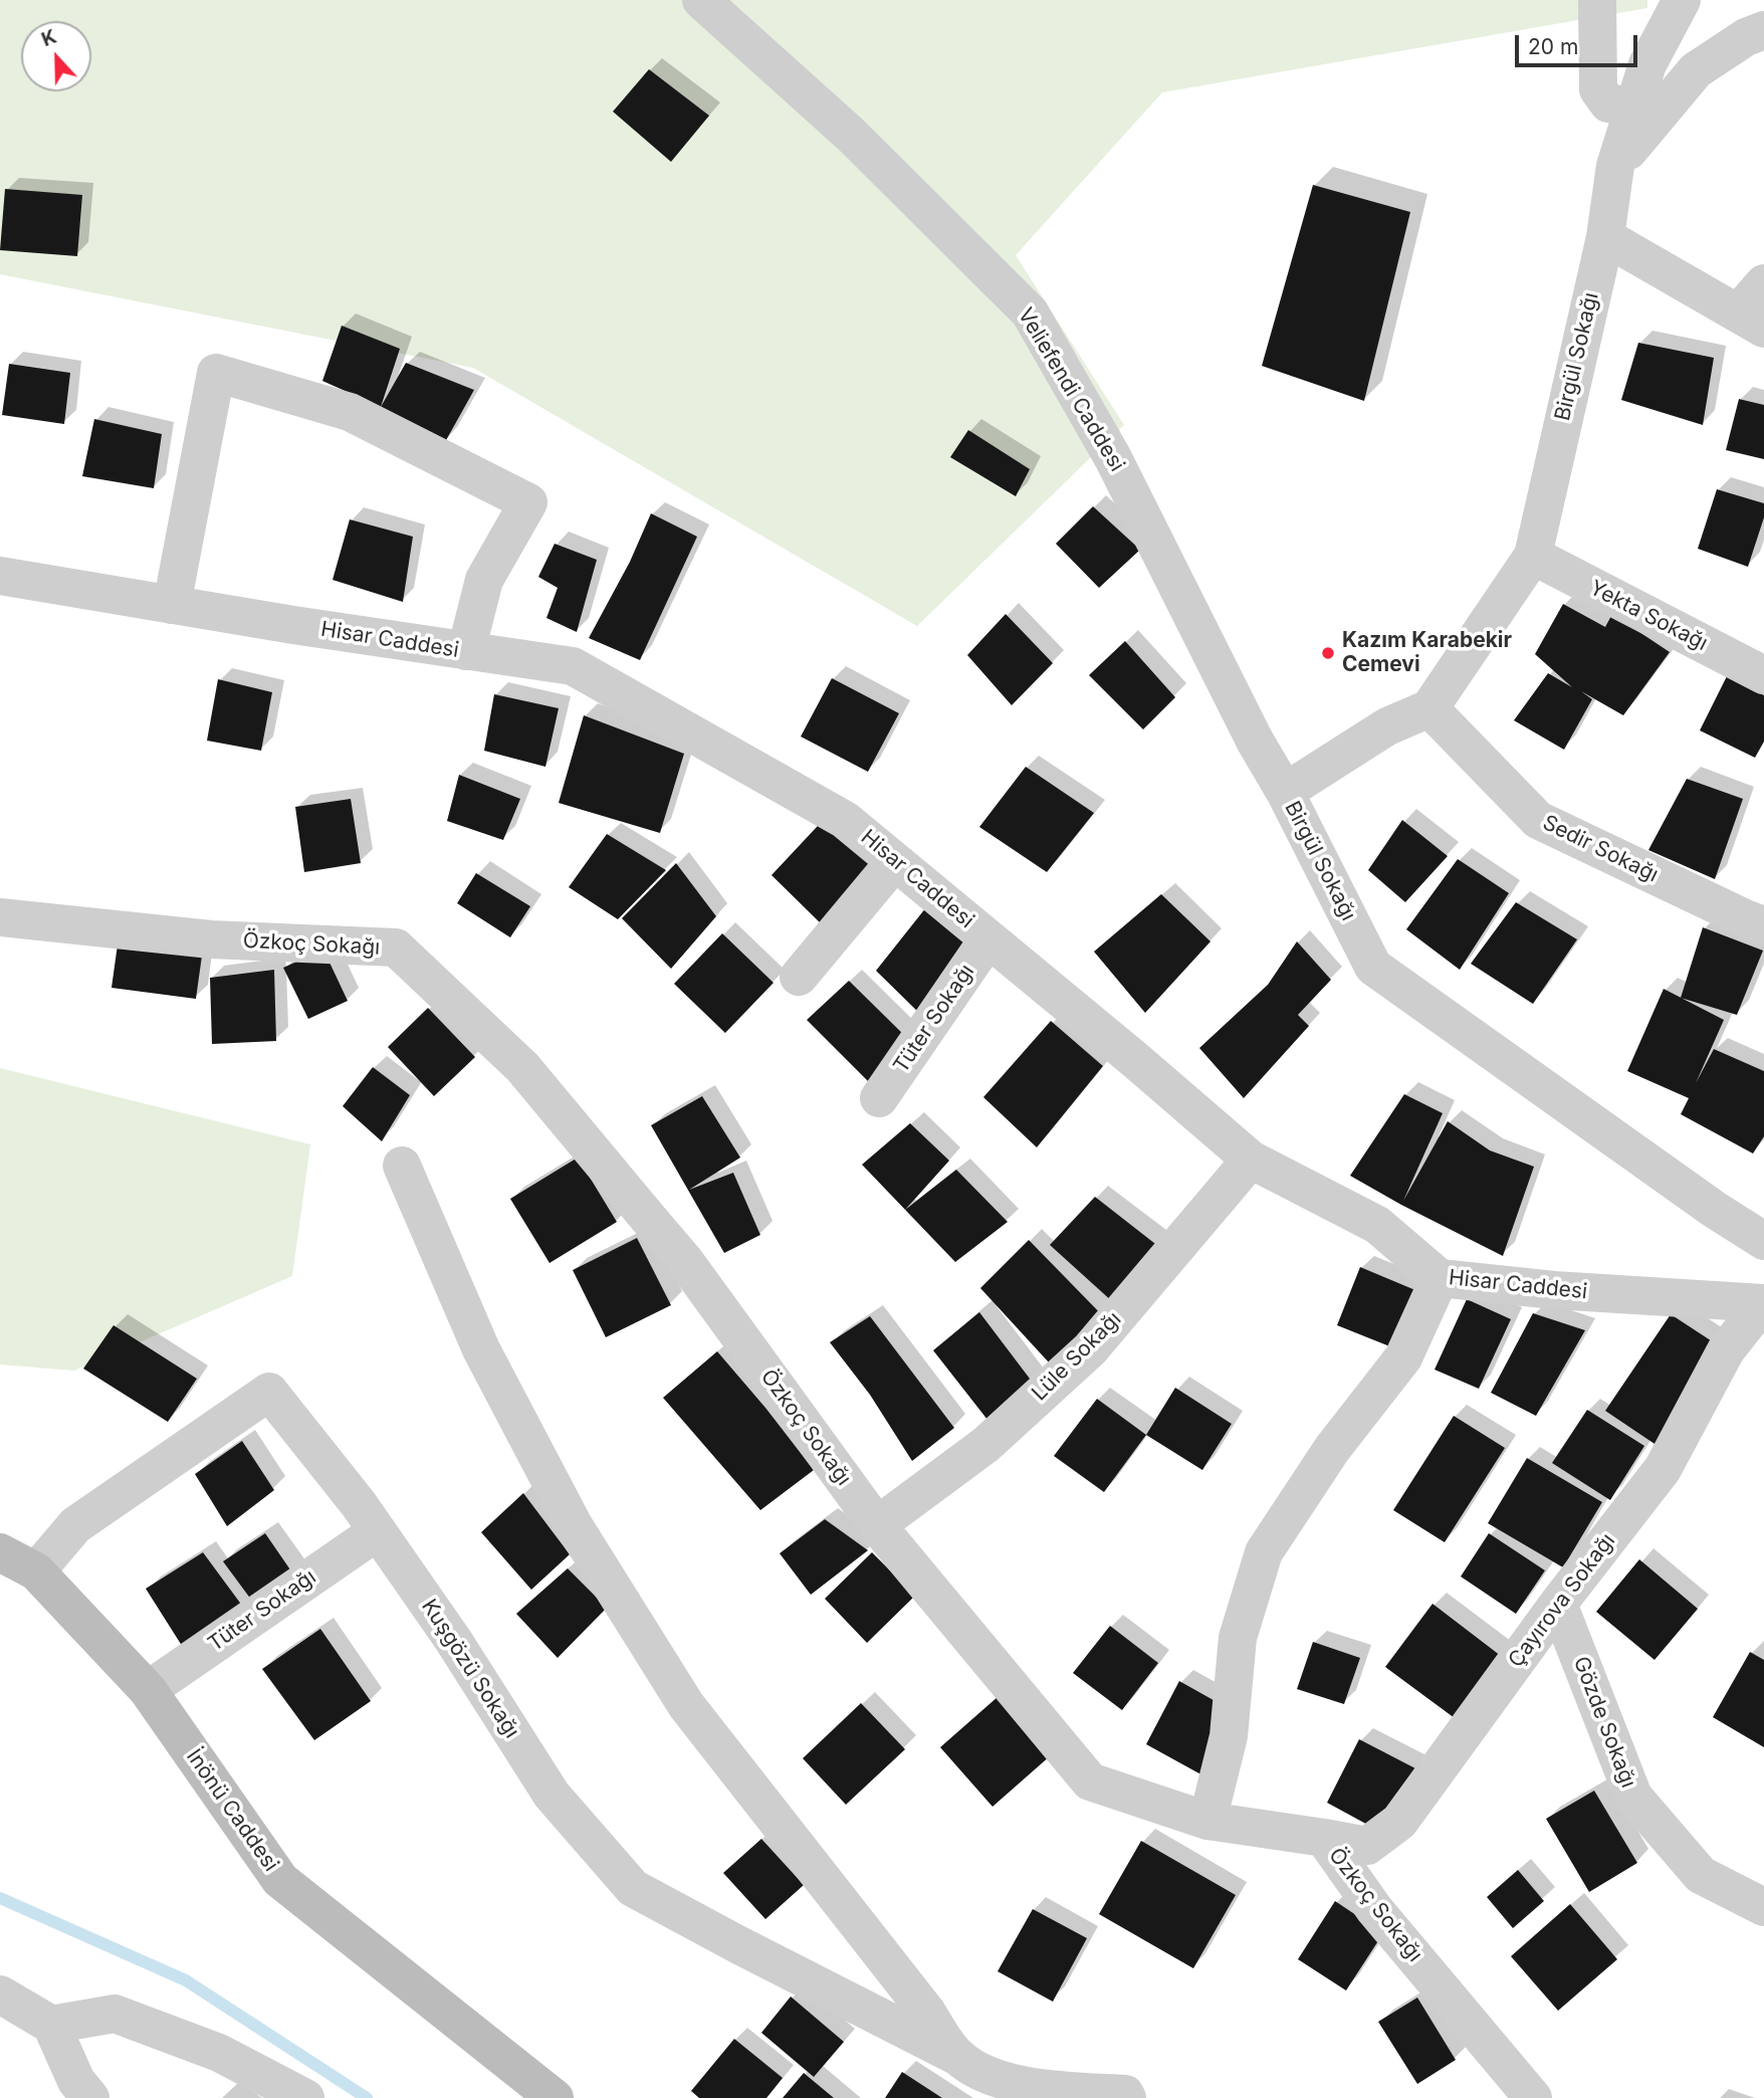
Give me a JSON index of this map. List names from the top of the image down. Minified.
{"streets":{"main road":["İnönü Caddesi"],"street":["Birgül Sokağı","Veliefendi Caddesi","Yekta Sokağı","Hisar Caddesi","Sedir Sokağı","Özkoç Sokağı","Tüter Sokağı","Lüle Sokağı","Çayırova Sokağı","Kuşgözü Sokağı","Gözde Sokağı"]},"crossings":[["Birgül Sokağı","Veliefendi Caddesi"],["Birgül Sokağı","Yekta Sokağı"],["Birgül Sokağı","Sedir Sokağı"],["Hisar Caddesi","Tüter Sokağı"],["Hisar Caddesi","Lüle Sokağı"],["Hisar Caddesi","Çayırova Sokağı"],["Özkoç Sokağı","Lüle Sokağı"],["Özkoç Sokağı","Çayırova Sokağı"],["Tüter Sokağı","Kuşgözü Sokağı"],["Tüter Sokağı","İnönü Caddesi"],["Çayırova Sokağı","Gözde Sokağı"],["Kuşgözü Sokağı","İnönü Caddesi"]],"places":["Kazım Karabekir Cemevi"],"scale_bar":"20 m","north":"top"}
